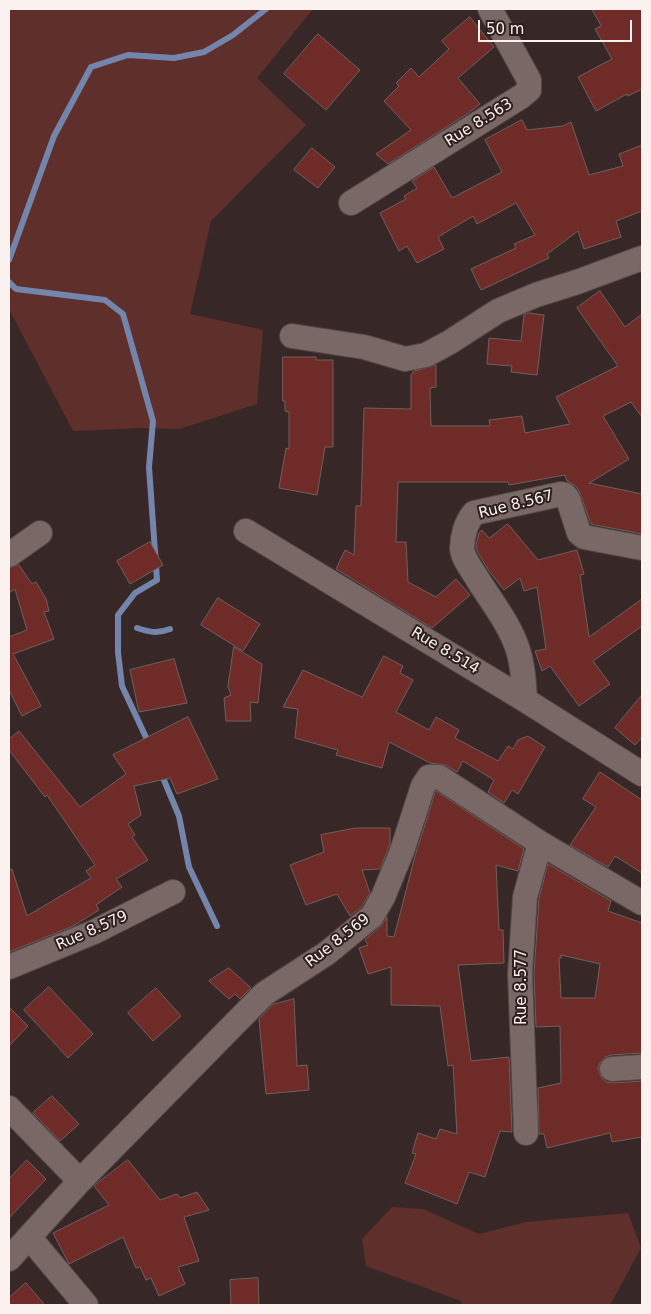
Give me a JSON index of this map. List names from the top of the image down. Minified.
{"streets":{"street":["Rue 8.563","Rue 8.567","Rue 8.514","Rue 8.579","Rue 8.569","Rue 8.577"]},"crossings":[["Rue 8.567","Rue 8.514"],["Rue 8.569","Rue 8.577"]],"scale_bar":"50 m"}
